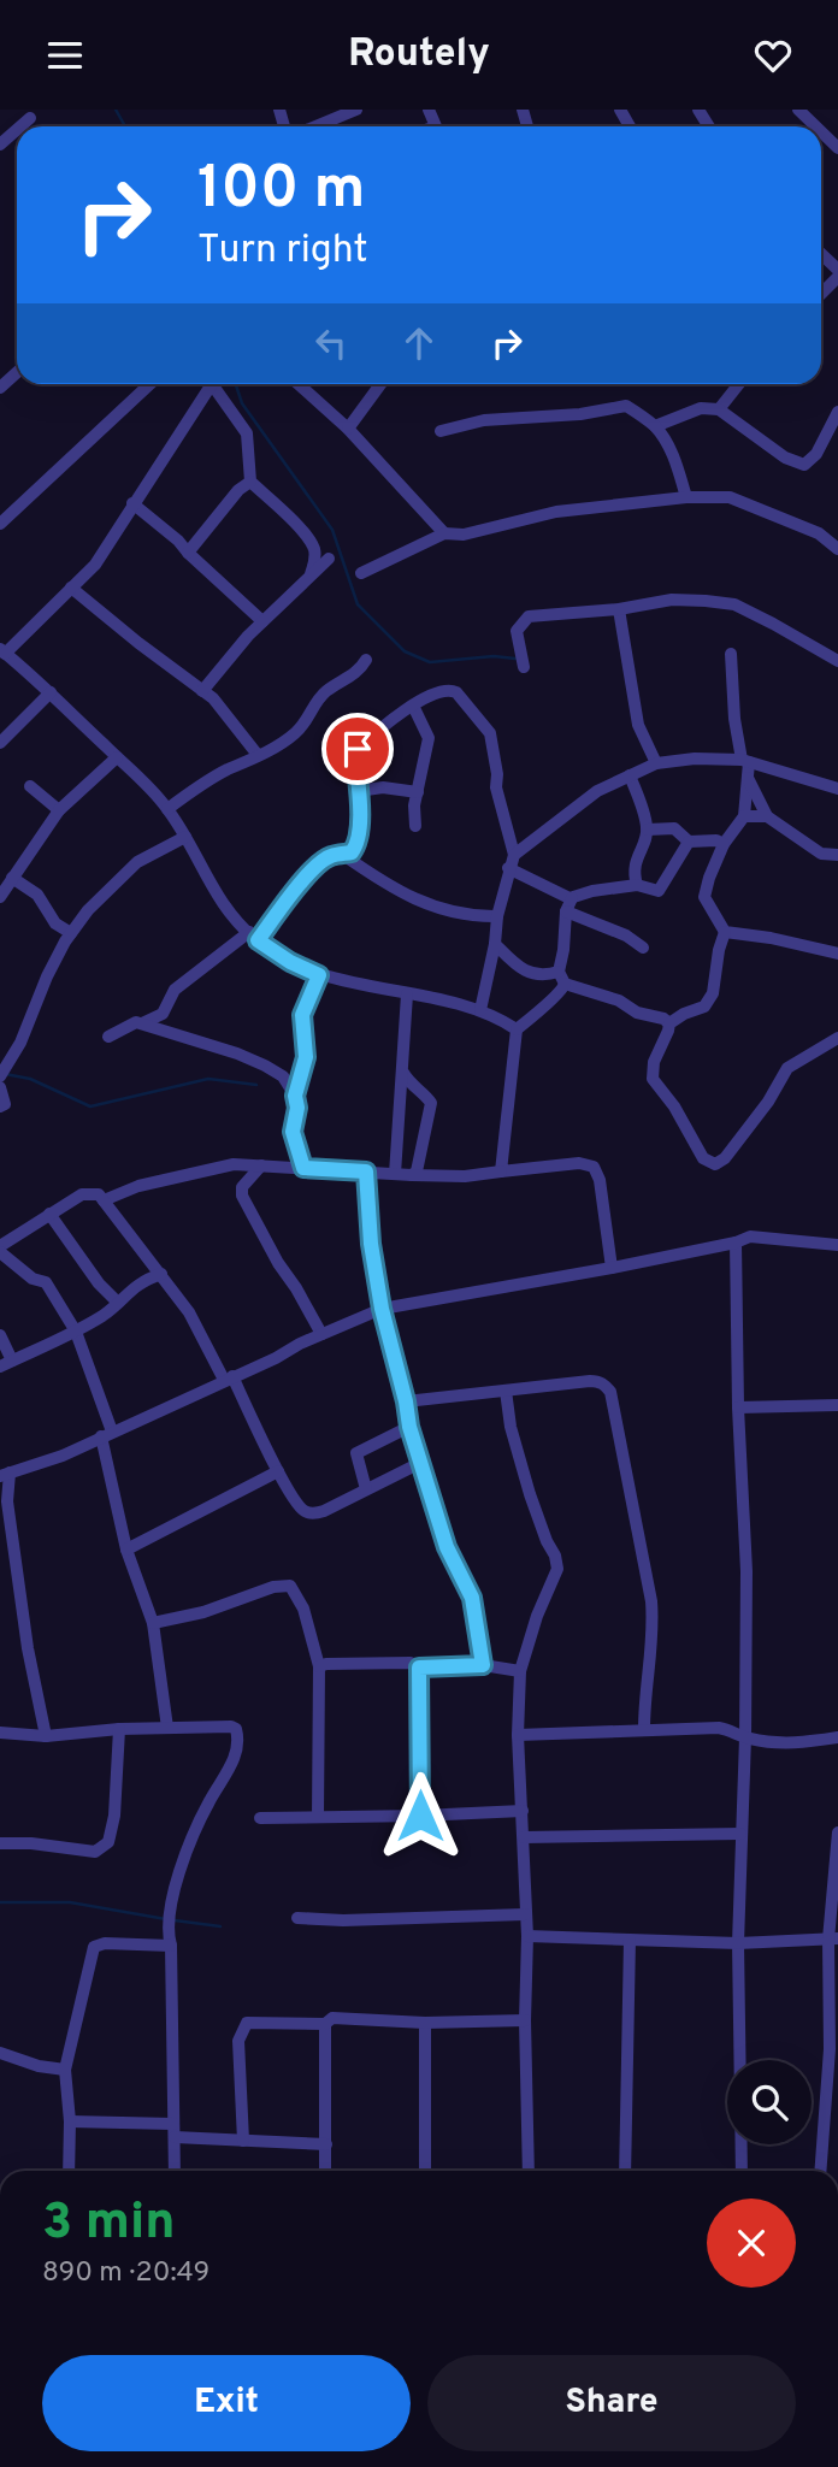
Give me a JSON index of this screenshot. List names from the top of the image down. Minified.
{"page":{"header":"Routely","turn":["100 m","Turn right"],"heading":["3 min","890 m · 20:49"],"buttons":["Exit","Share"]}}
